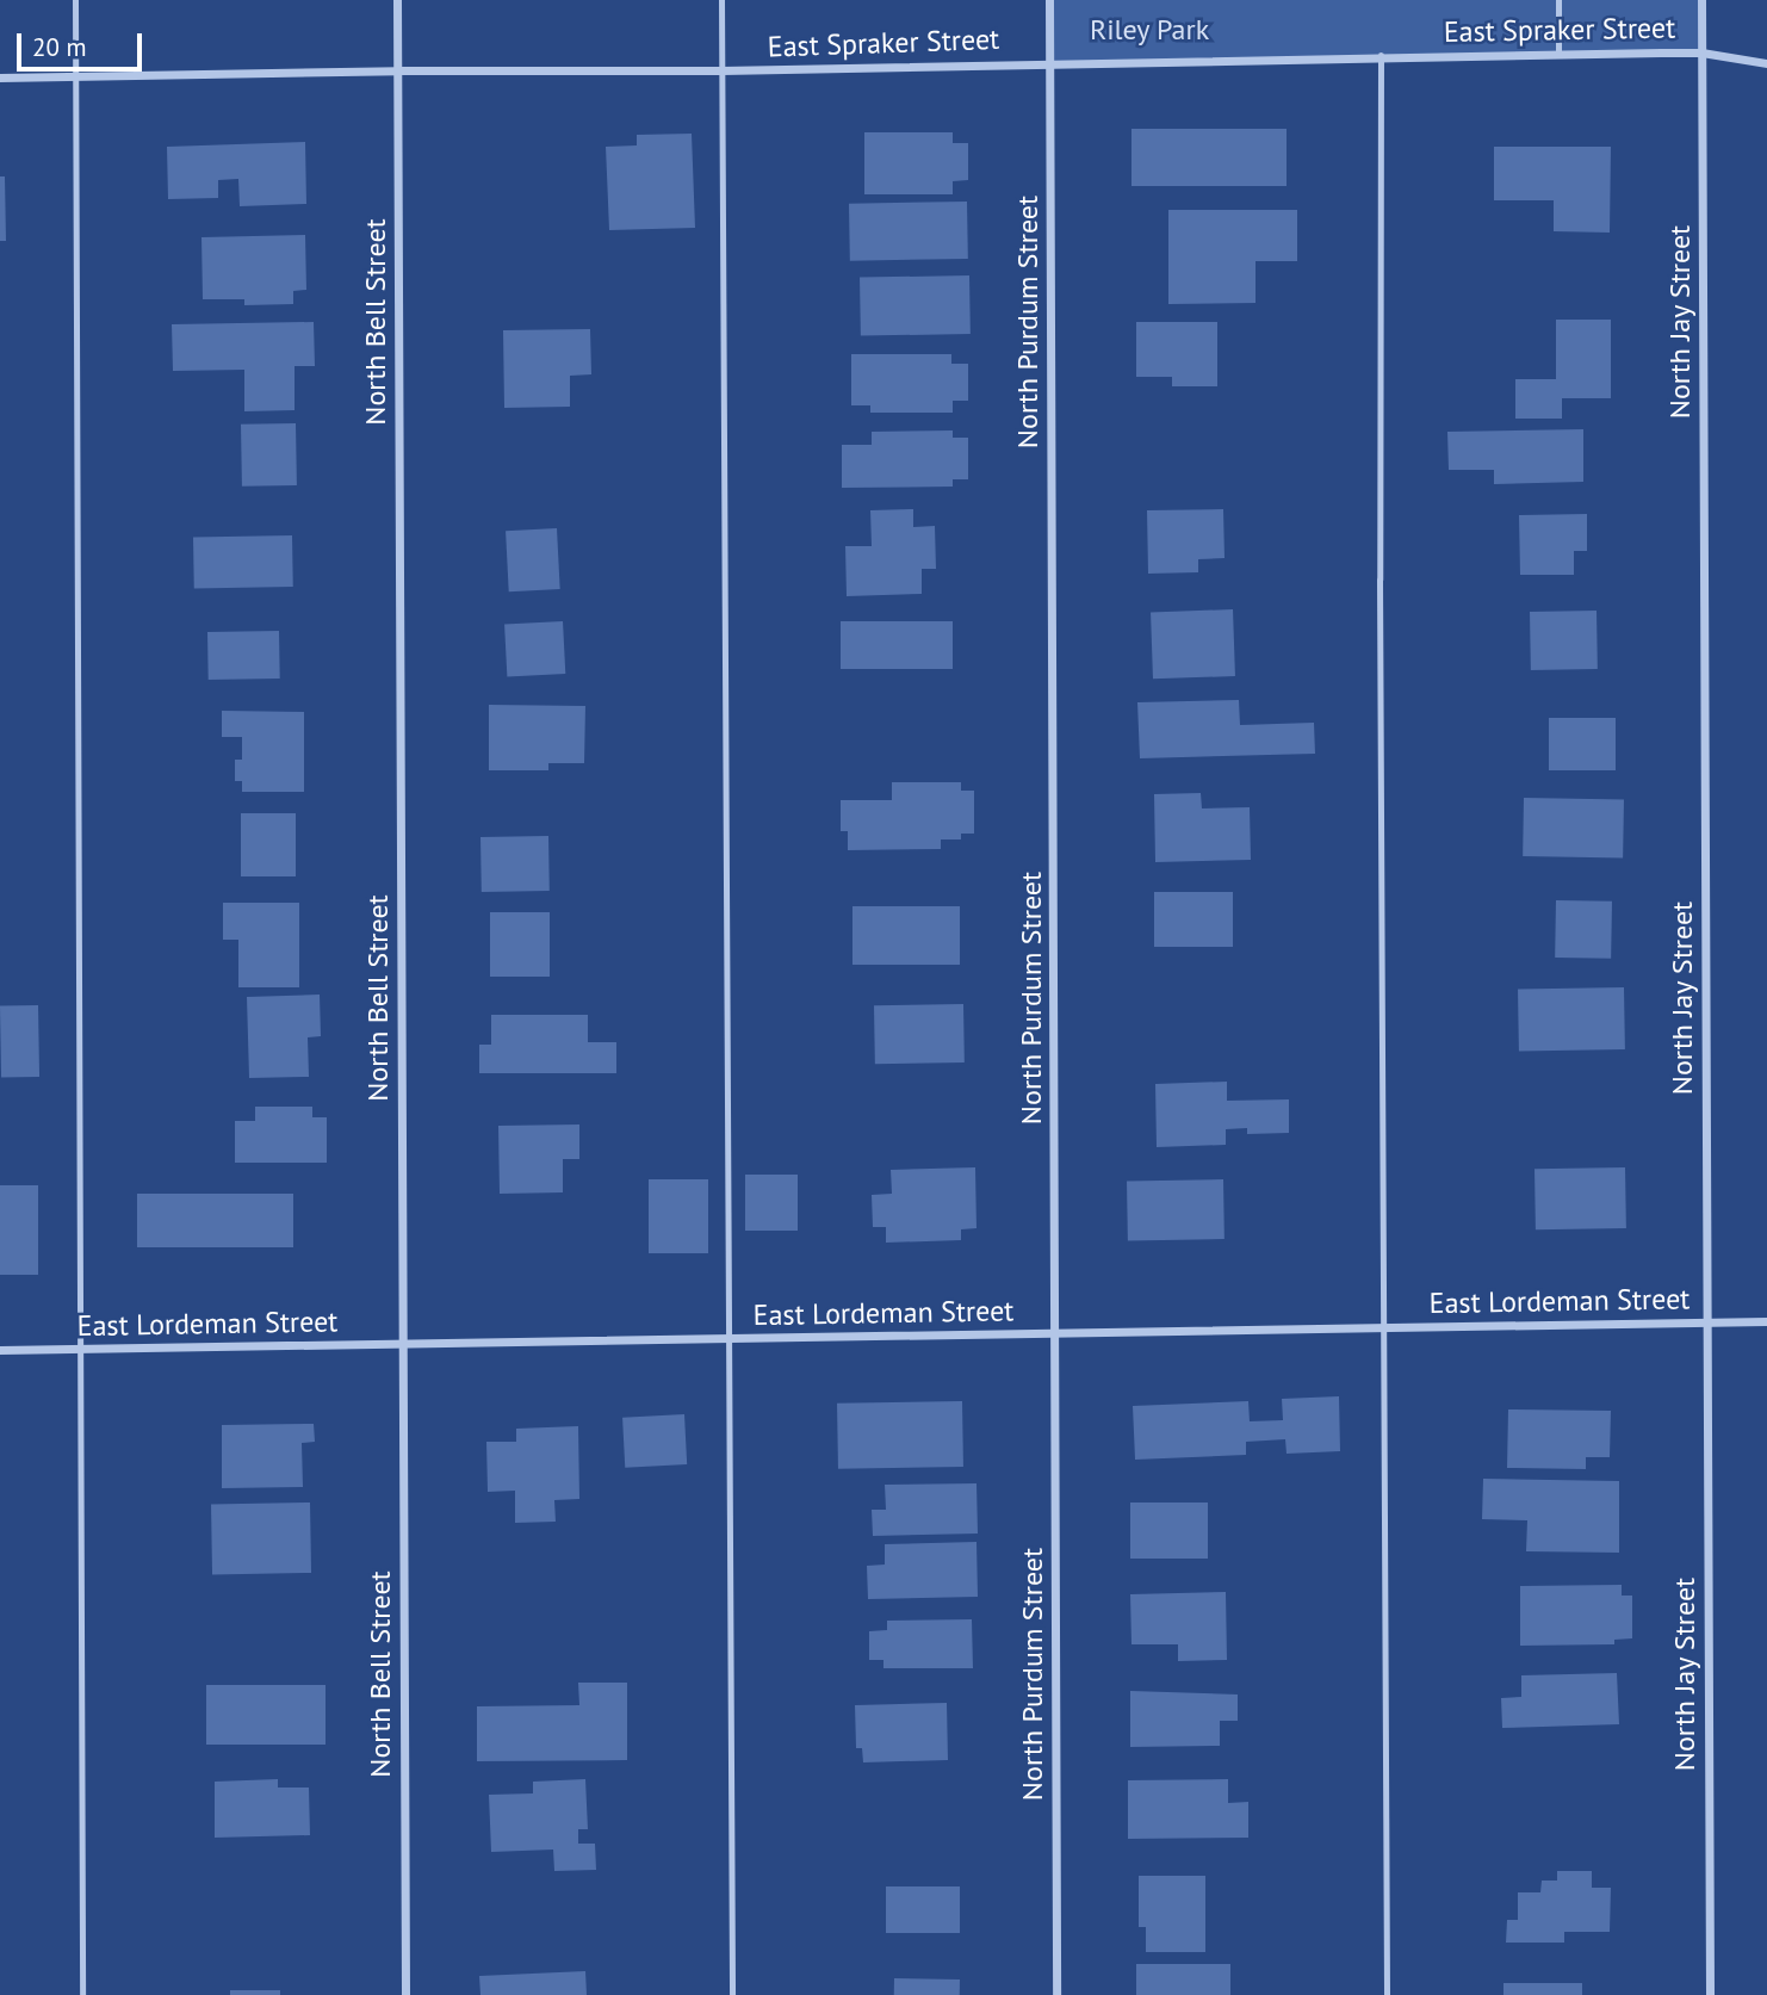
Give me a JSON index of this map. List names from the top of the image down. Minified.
{"streets":{"street":["East Spraker Street","North Bell Street","North Purdum Street","North Jay Street","East Lordeman Street"]},"crossings":[["East Spraker Street","North Bell Street"],["East Spraker Street","North Purdum Street"],["East Spraker Street","North Jay Street"],["North Bell Street","East Lordeman Street"],["North Purdum Street","East Lordeman Street"],["North Jay Street","East Lordeman Street"]],"parks":["Riley Park"],"scale_bar":"20 m"}
